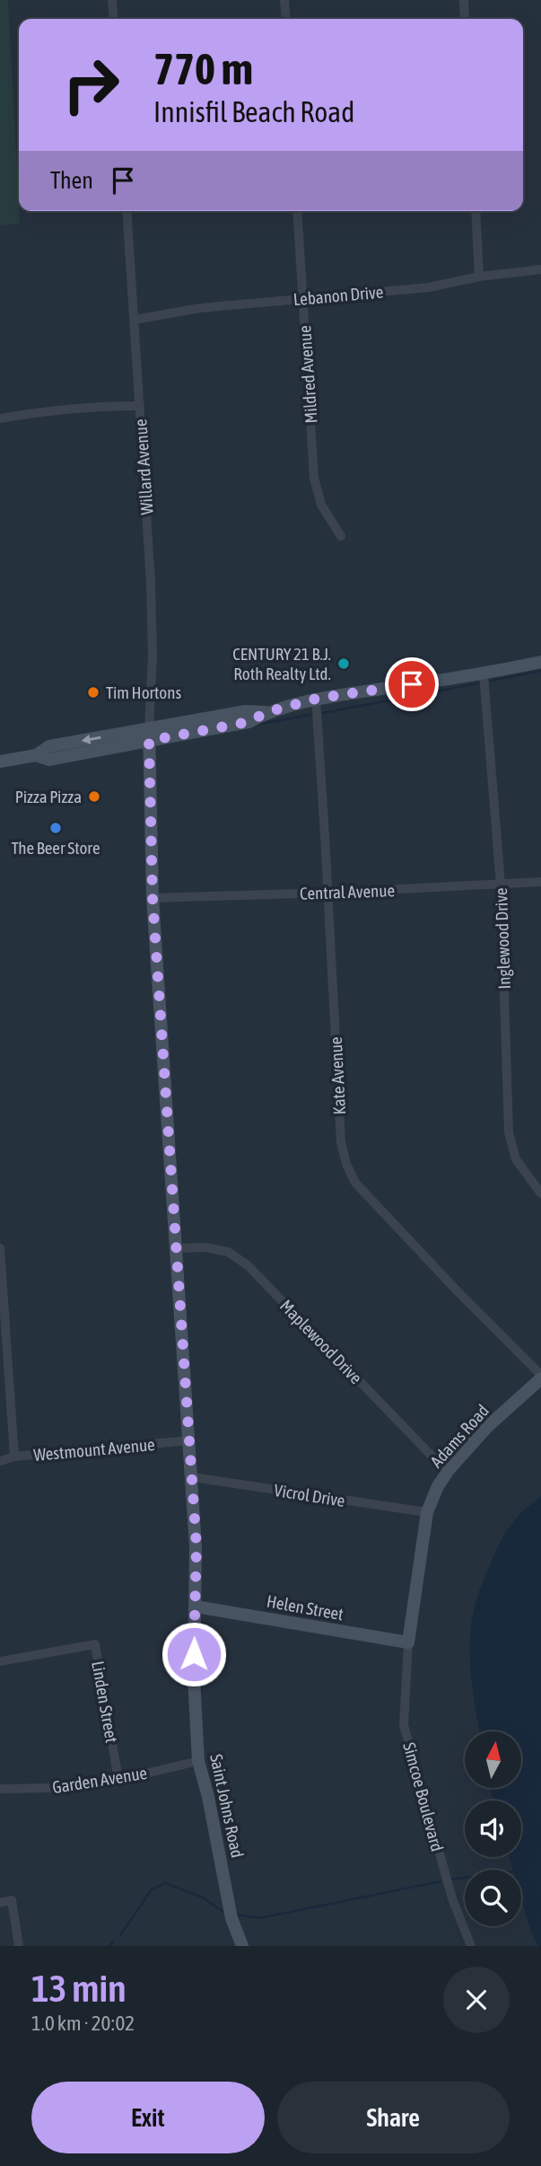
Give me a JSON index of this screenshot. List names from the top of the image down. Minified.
{"streets":{"street":["Lebanon Drive","Mildred Avenue","Willard Avenue","Central Avenue","Inglewood Drive","Kate Avenue","Maplewood Drive","Adams Road","Westmount Avenue","Vicrol Drive","Helen Street","Linden Street","Garden Avenue","Simcoe Boulevard","Saint Johns Road"]},"crossings":[["Lebanon Drive","Mildred Avenue"],["Lebanon Drive","Willard Avenue"],["Willard Avenue","Saint Johns Road"],["Central Avenue","Inglewood Drive"],["Central Avenue","Kate Avenue"],["Central Avenue","Saint Johns Road"],["Kate Avenue","Adams Road"],["Maplewood Drive","Adams Road"],["Maplewood Drive","Saint Johns Road"],["Adams Road","Vicrol Drive"],["Adams Road","Helen Street"],["Adams Road","Simcoe Boulevard"],["Westmount Avenue","Saint Johns Road"],["Vicrol Drive","Saint Johns Road"],["Helen Street","Simcoe Boulevard"],["Helen Street","Saint Johns Road"],["Linden Street","Garden Avenue"],["Garden Avenue","Saint Johns Road"]],"places":["CENTURY 21 B.J. Roth Realty Ltd.","Tim Hortons","Pizza Pizza","The Beer Store"],"north":"top","page":{"turn":["770 m","Innisfil Beach Road"],"then":"Then","heading":["13 min","1.0 km · 20:02"],"buttons":["Exit","Share"]}}
